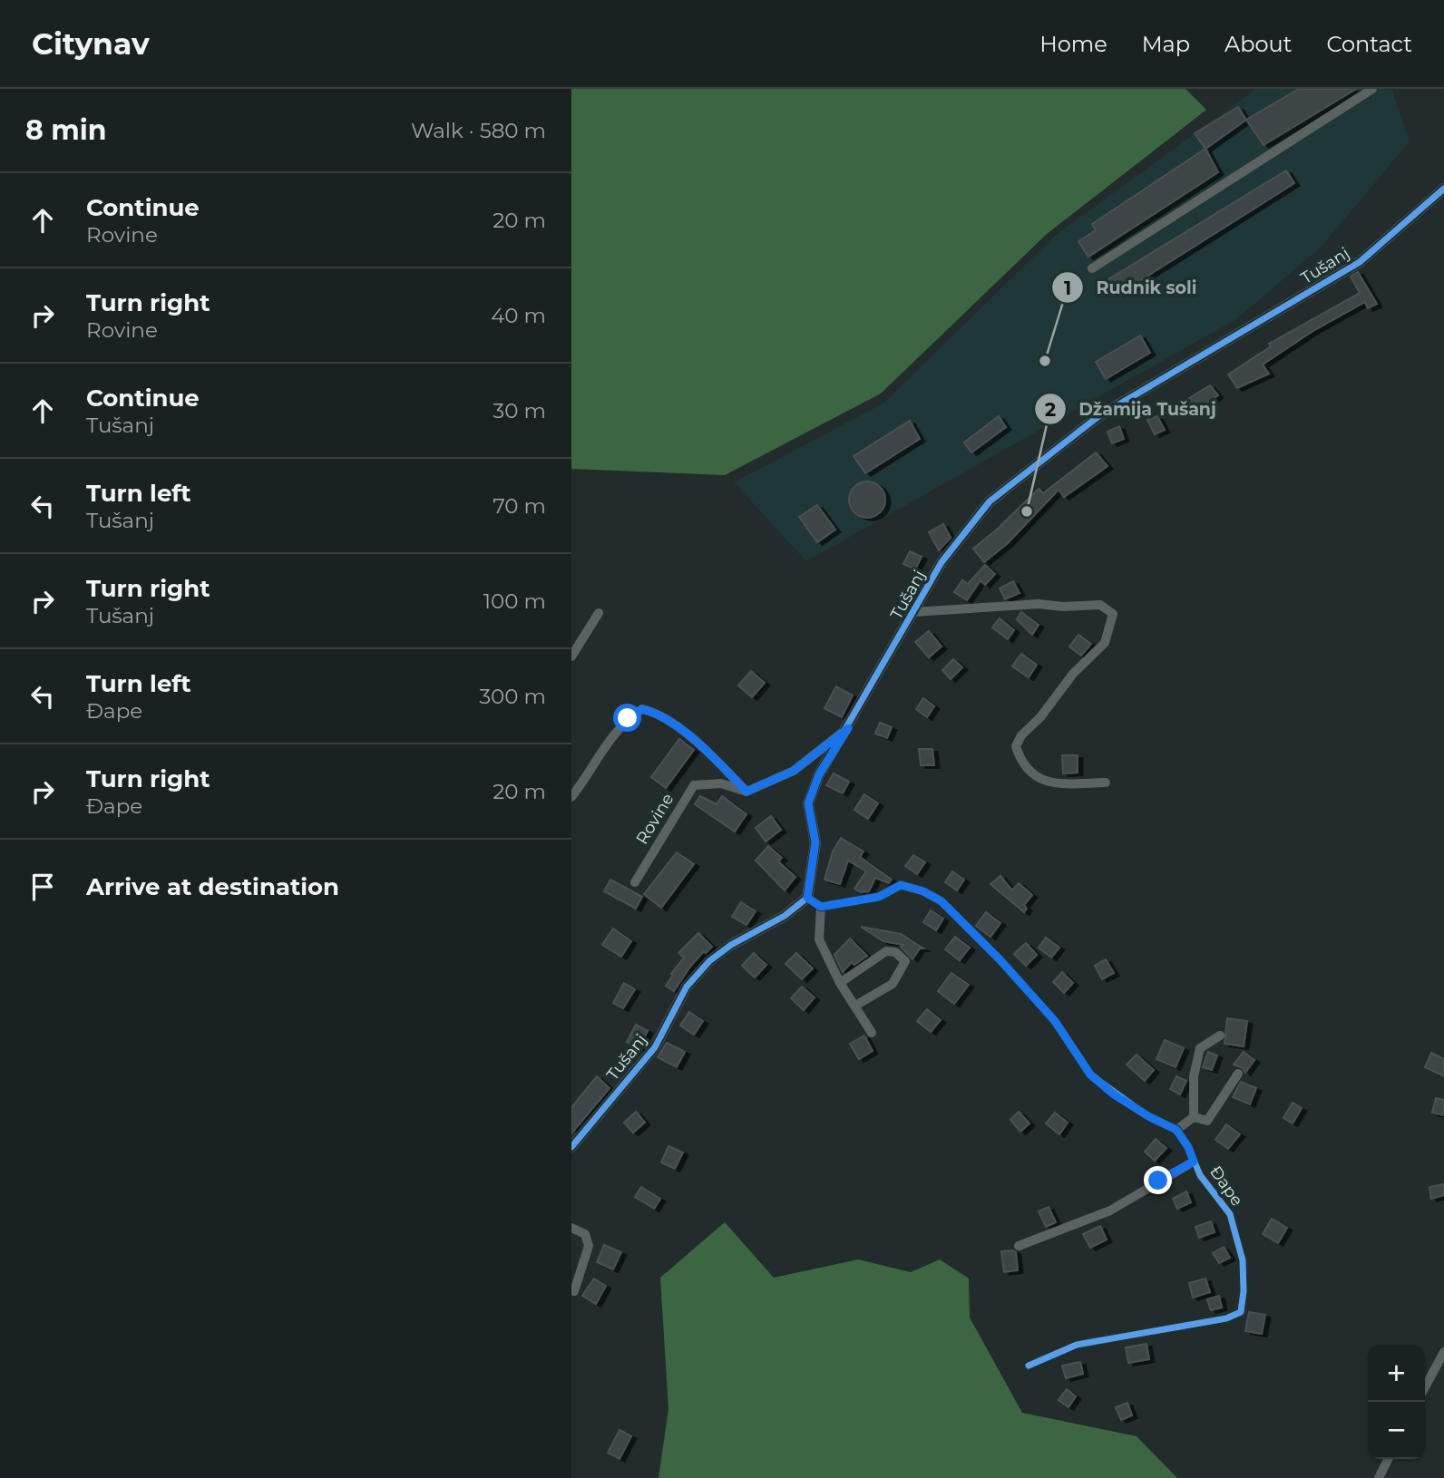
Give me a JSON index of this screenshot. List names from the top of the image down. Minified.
{"streets":{"street":["Tušanj","Rovine","Đape"]},"crossings":[["Tušanj","Rovine"]],"places":["Rudnik soli","Džamija Tušanj"],"page":{"header":"Citynav","nav":["Home","Map","About","Contact"],"heading":["8 min","Walk · 580 m"],"list":[["Continue","Rovine","20 m"],["Turn right","Rovine","40 m"],["Continue","Tušanj","30 m"],["Turn left","Tušanj","70 m"],["Turn right","Tušanj","100 m"],["Turn left","Đape","300 m"],["Turn right","Đape","20 m"],"Arrive at destination"],"map_buttons":["+","−"]}}
